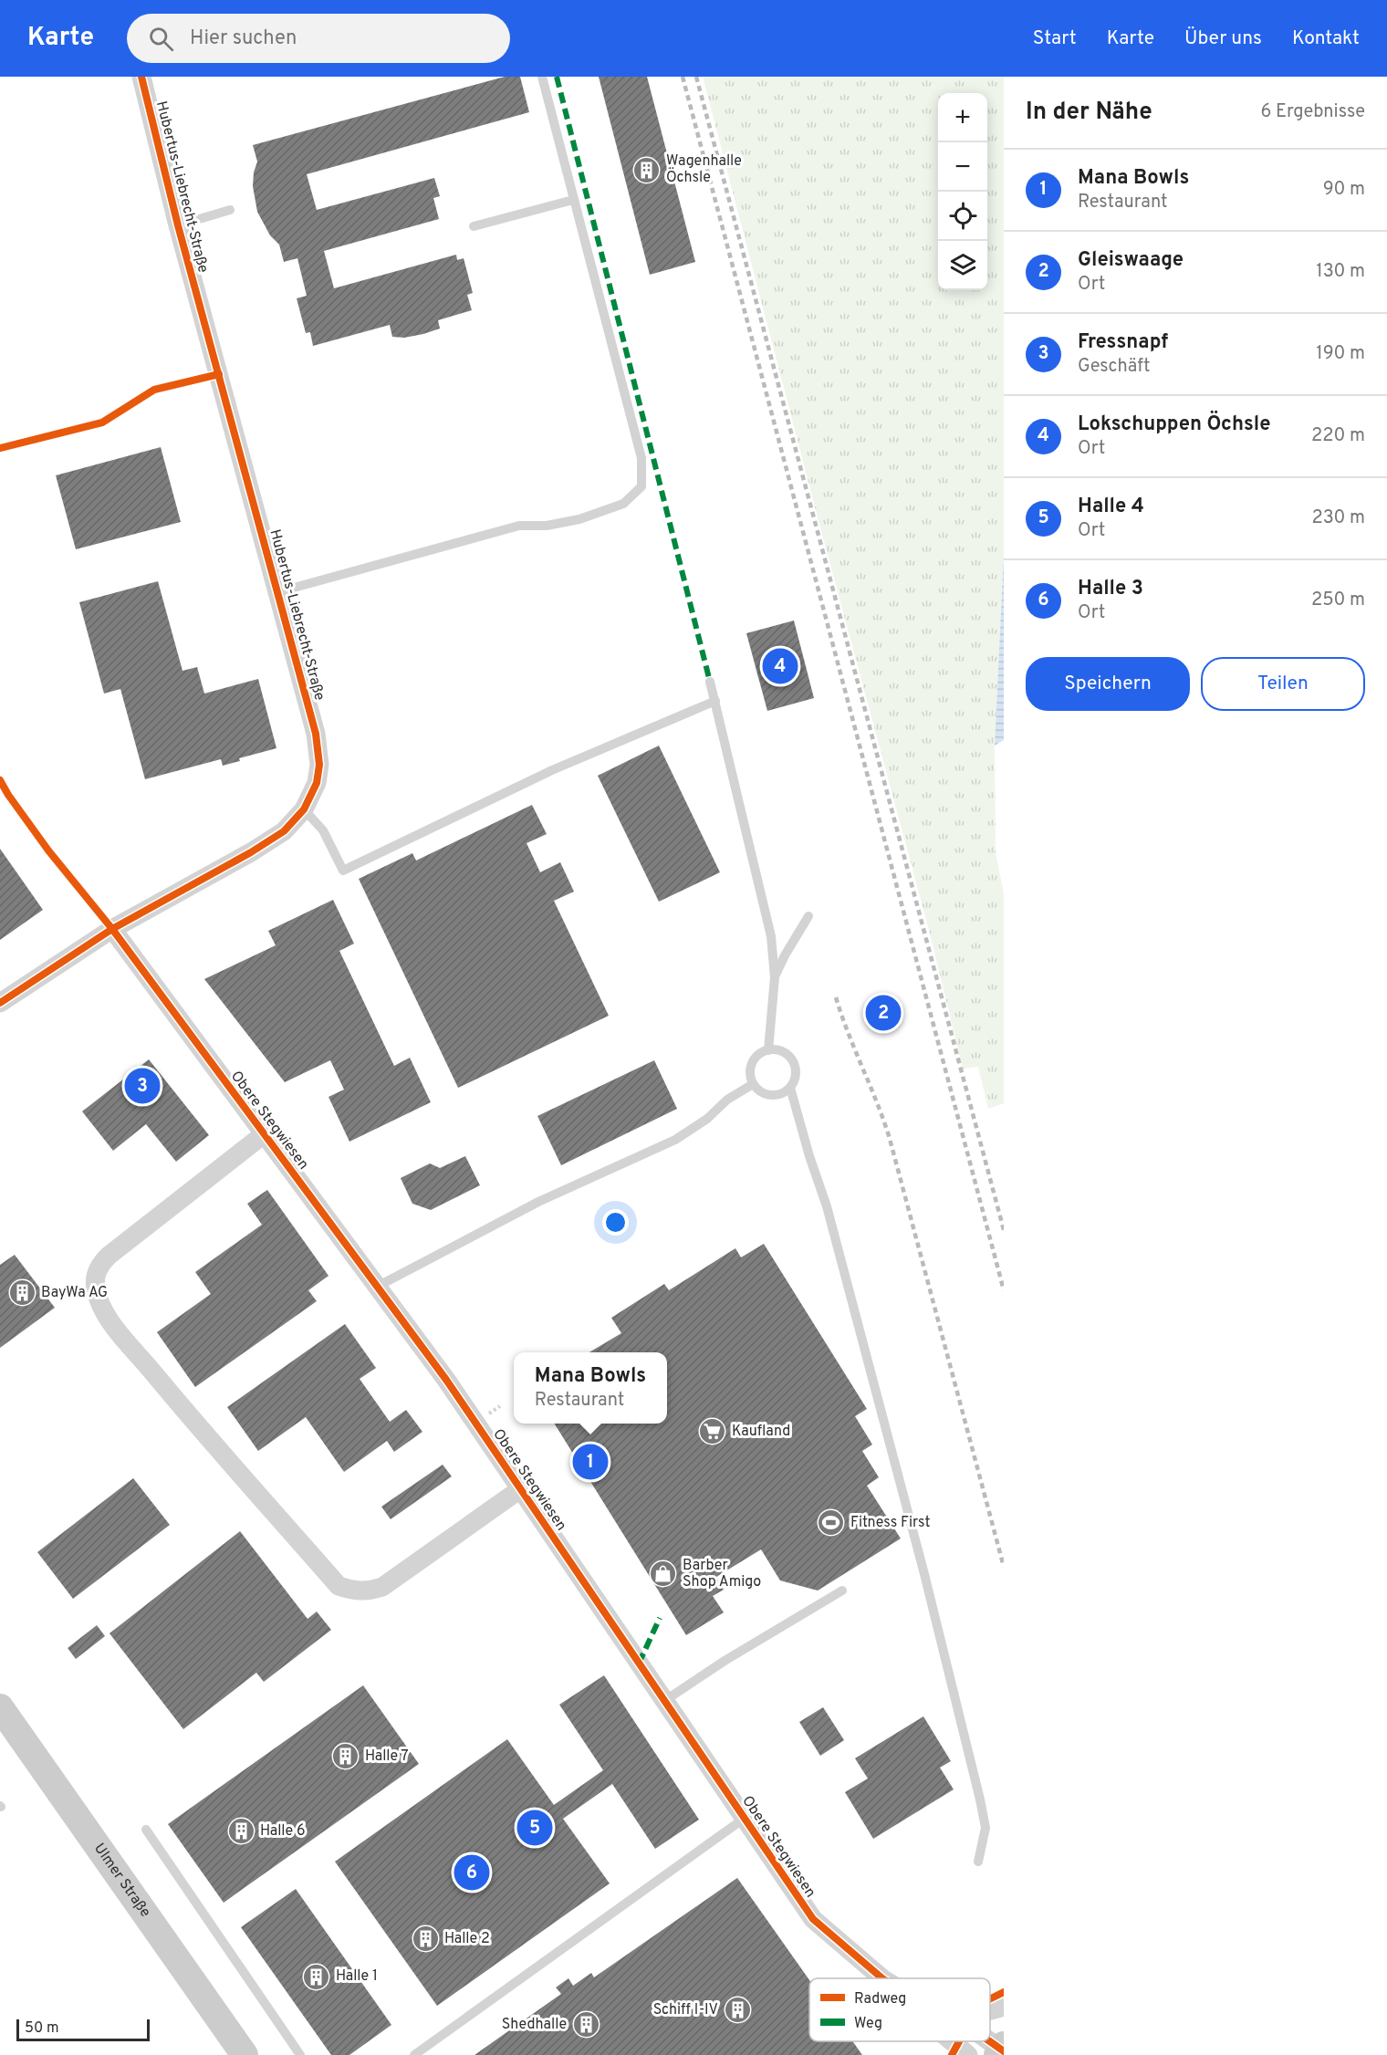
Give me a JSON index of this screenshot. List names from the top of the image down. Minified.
{"streets":{"main road":["Ulmer Straße"],"street":["Hubertus-Liebrecht-Straße","Obere Stegwiesen"]},"crossings":[["Hubertus-Liebrecht-Straße","Obere Stegwiesen"]],"places":{"building":["Wagenhalle Öchsle","BayWa AG","Halle 7","Halle 6","Halle 2","Halle 1","Schiff I-IV","Shedhalle"],"supermarket":["Kaufland"],"sports":["Fitness First"],"shop":["Barber Shop Amigo"]},"legend":["Radweg","Weg"],"scale_bar":"50 m","page":{"header":"Karte","search":"Hier suchen","nav":["Start","Karte","Über uns","Kontakt"],"heading":["In der Nähe","6 Ergebnisse"],"map_buttons":["+","−"],"list":[{"mark":"1","name":"Mana Bowls","note":"Restaurant","value":"90 m"},{"mark":"2","name":"Gleiswaage","note":"Ort","value":"130 m"},{"mark":"3","name":"Fressnapf","note":"Geschäft","value":"190 m"},{"mark":"4","name":"Lokschuppen Öchsle","note":"Ort","value":"220 m"},{"mark":"5","name":"Halle 4","note":"Ort","value":"230 m"},{"mark":"6","name":"Halle 3","note":"Ort","value":"250 m"}],"buttons":["Speichern","Teilen"],"pins":["4","2","3","1","5","6"],"popup":["Mana Bowls","Restaurant"],"scale":"50 m"}}
